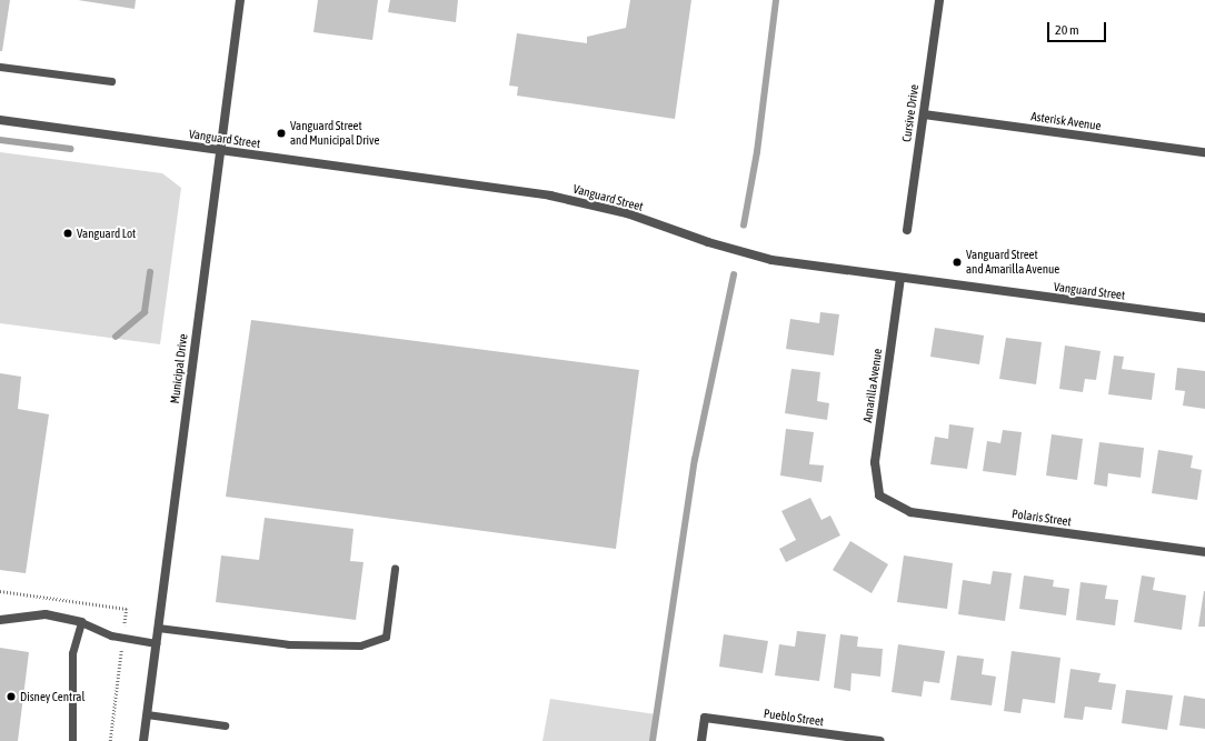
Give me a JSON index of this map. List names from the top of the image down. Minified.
{"streets":{"street":["Cursive Drive","Asterisk Avenue","Vanguard Street","Municipal Drive","Amarilla Avenue","Polaris Street","Pueblo Street"]},"crossings":[["Cursive Drive","Asterisk Avenue"],["Vanguard Street","Municipal Drive"],["Vanguard Street","Amarilla Avenue"],["Amarilla Avenue","Polaris Street"]],"places":["Vanguard Street and Municipal Drive","Vanguard Lot","Vanguard Street and Amarilla Avenue","Disney Central"],"scale_bar":"20 m"}
